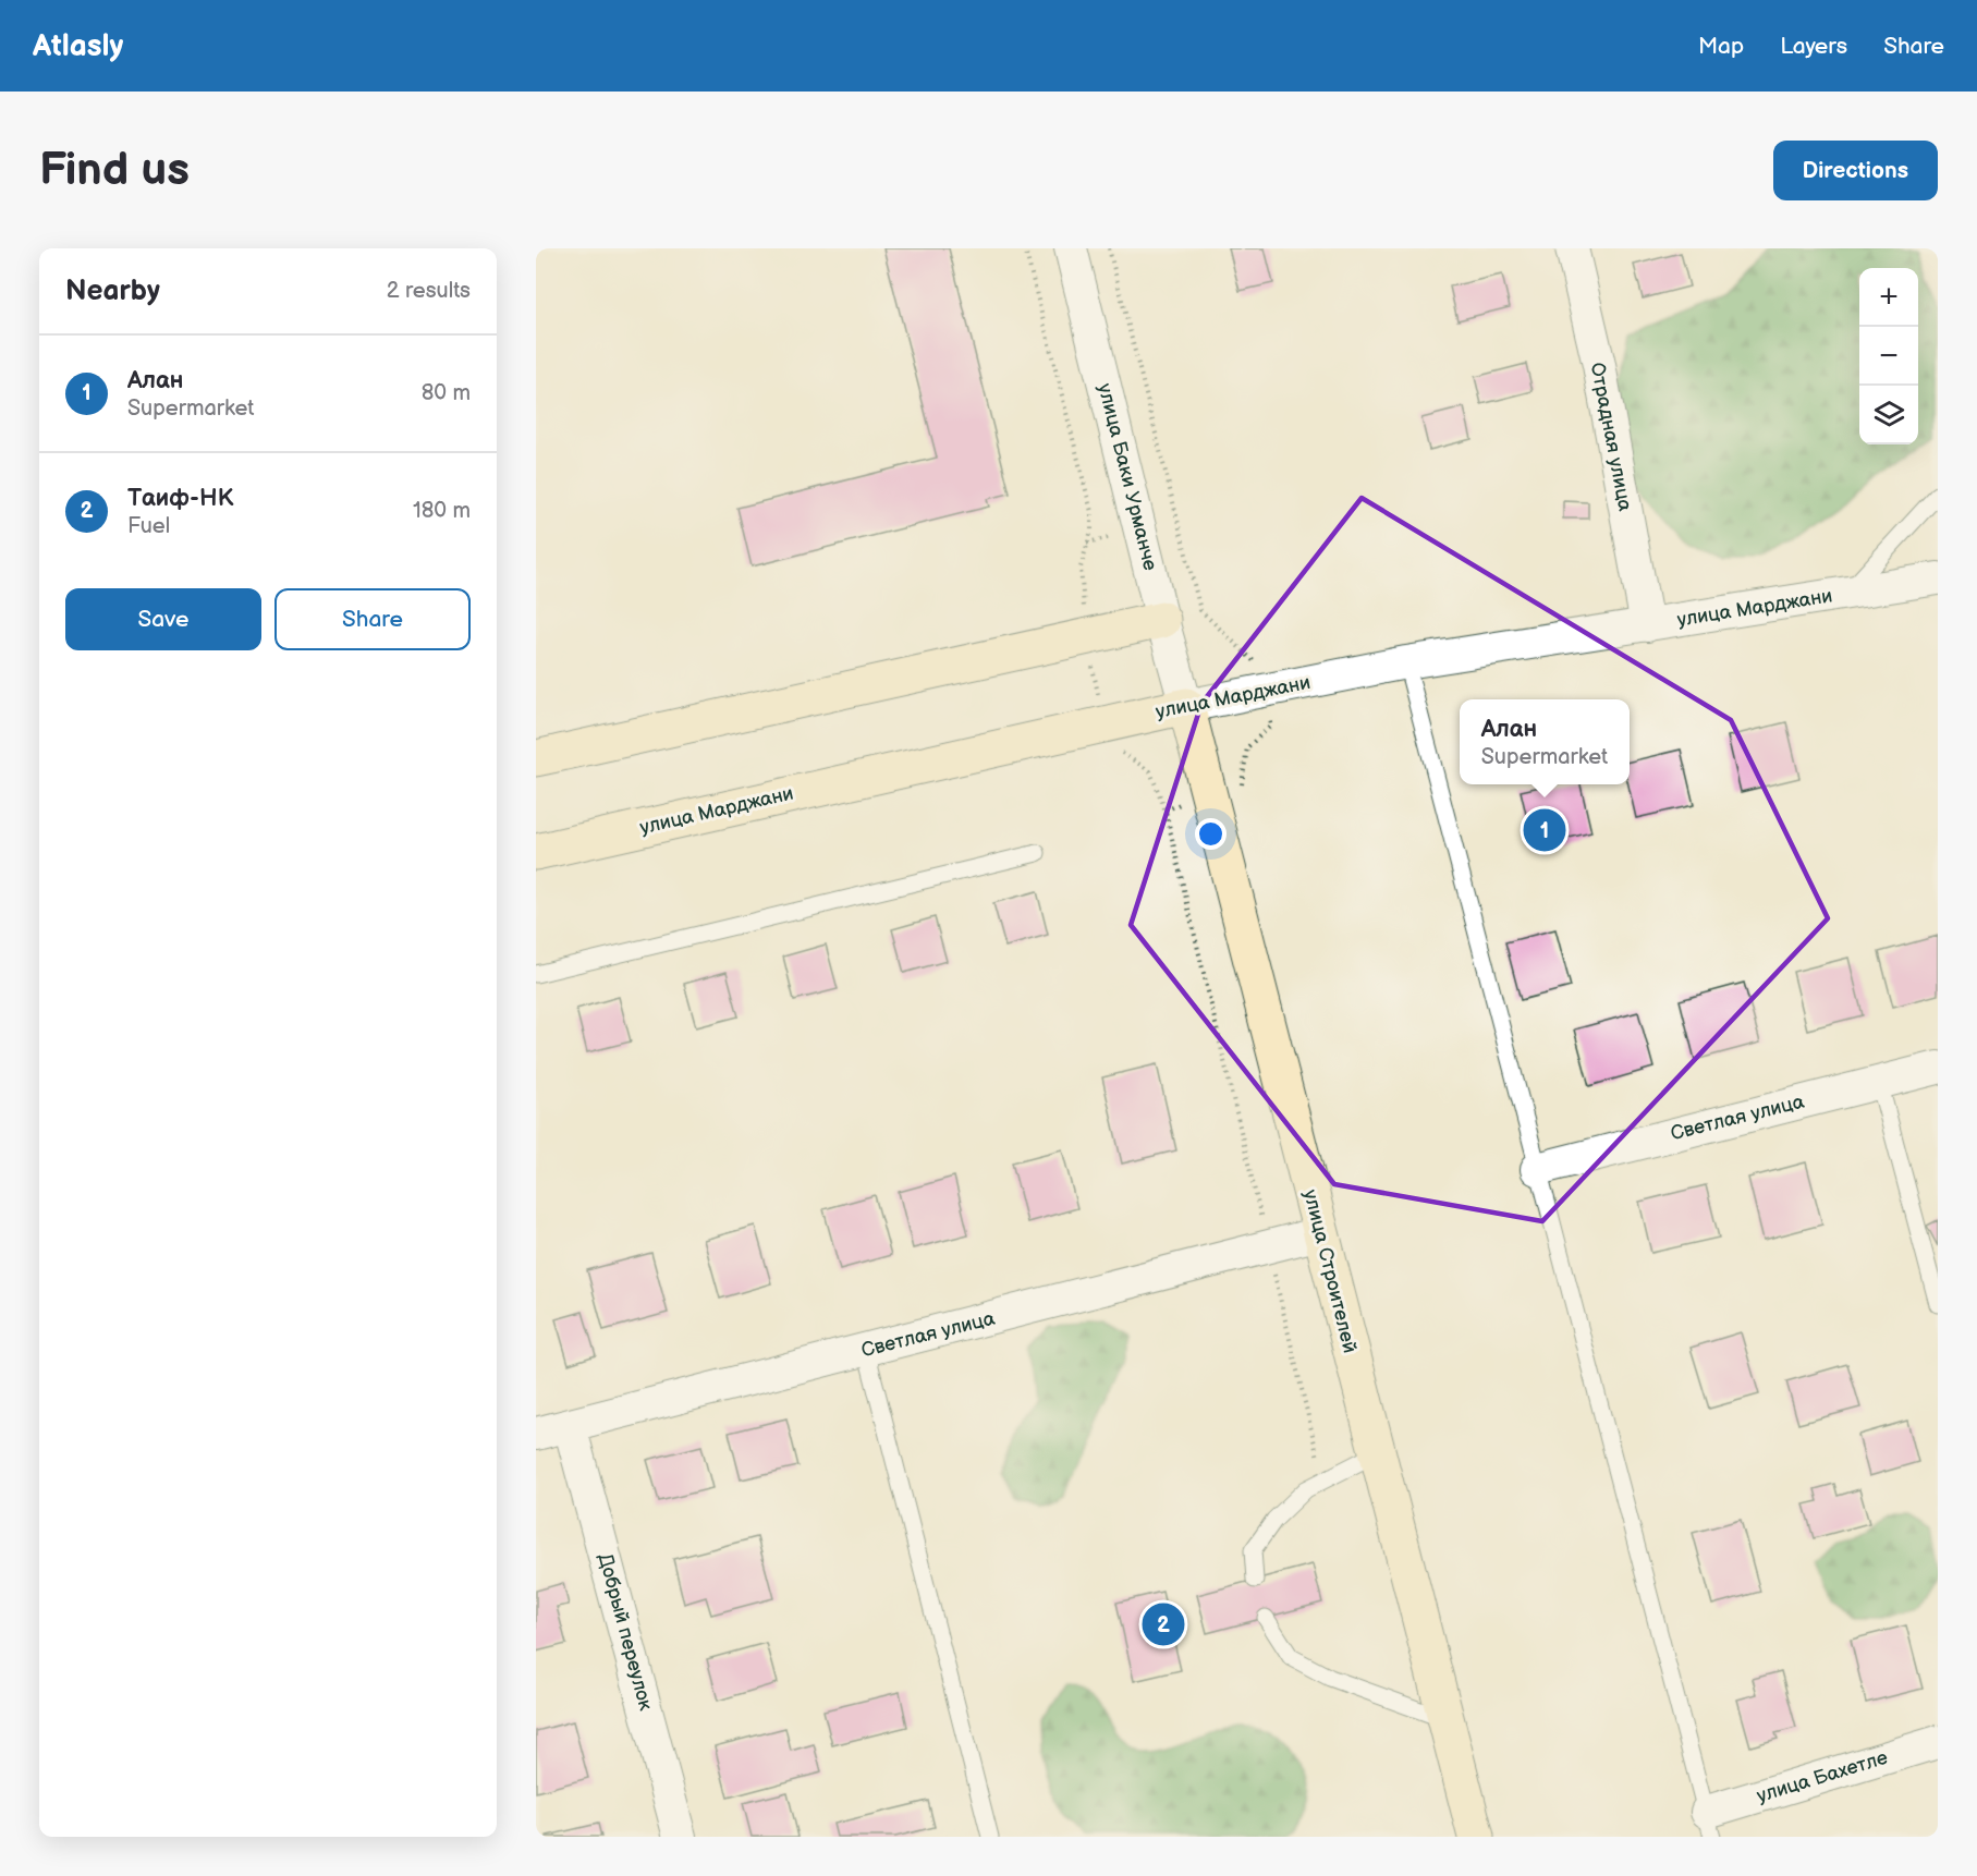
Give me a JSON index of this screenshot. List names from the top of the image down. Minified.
{"streets":{"street":["Отрадная улица","улица Баки Урманче","улица Марджани","Светлая улица","улица Строителей","Добрый переулок","улица Бахетле"]},"crossings":[["Отрадная улица","улица Марджани"],["улица Баки Урманче","улица Марджани"],["улица Баки Урманче","улица Строителей"],["улица Марджани","улица Строителей"],["Светлая улица","улица Строителей"],["Светлая улица","Добрый переулок"]],"page":{"header":"Atlasly","nav":["Map","Layers","Share"],"buttons":["Directions",["Save","Share"]],"title":"Find us","heading":["Nearby","2 results"],"map_buttons":["+","−"],"list":[{"mark":"1","name":"Алан","note":"Supermarket","value":"80 m"},{"mark":"2","name":"Таиф-НК","note":"Fuel","value":"180 m"}],"popup":["Алан","Supermarket"],"pins":["1","2"]}}
